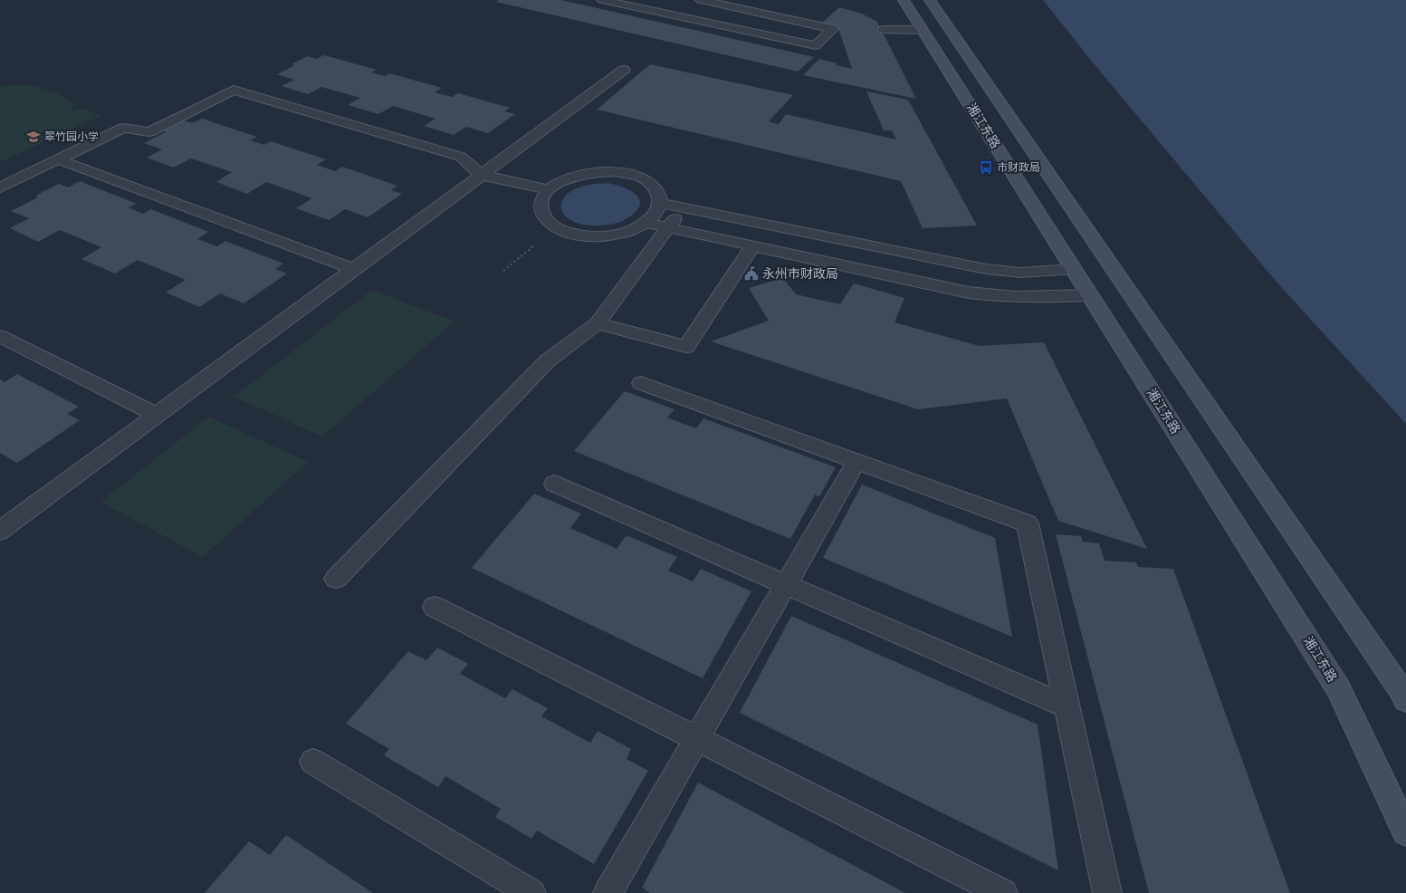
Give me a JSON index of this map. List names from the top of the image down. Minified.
{"streets":{"main road":["湘江东路"]},"places":{"school or university":["翠竹园小学"],"bus stop":["市财政局"],"public building":["永州市财政局"]}}
